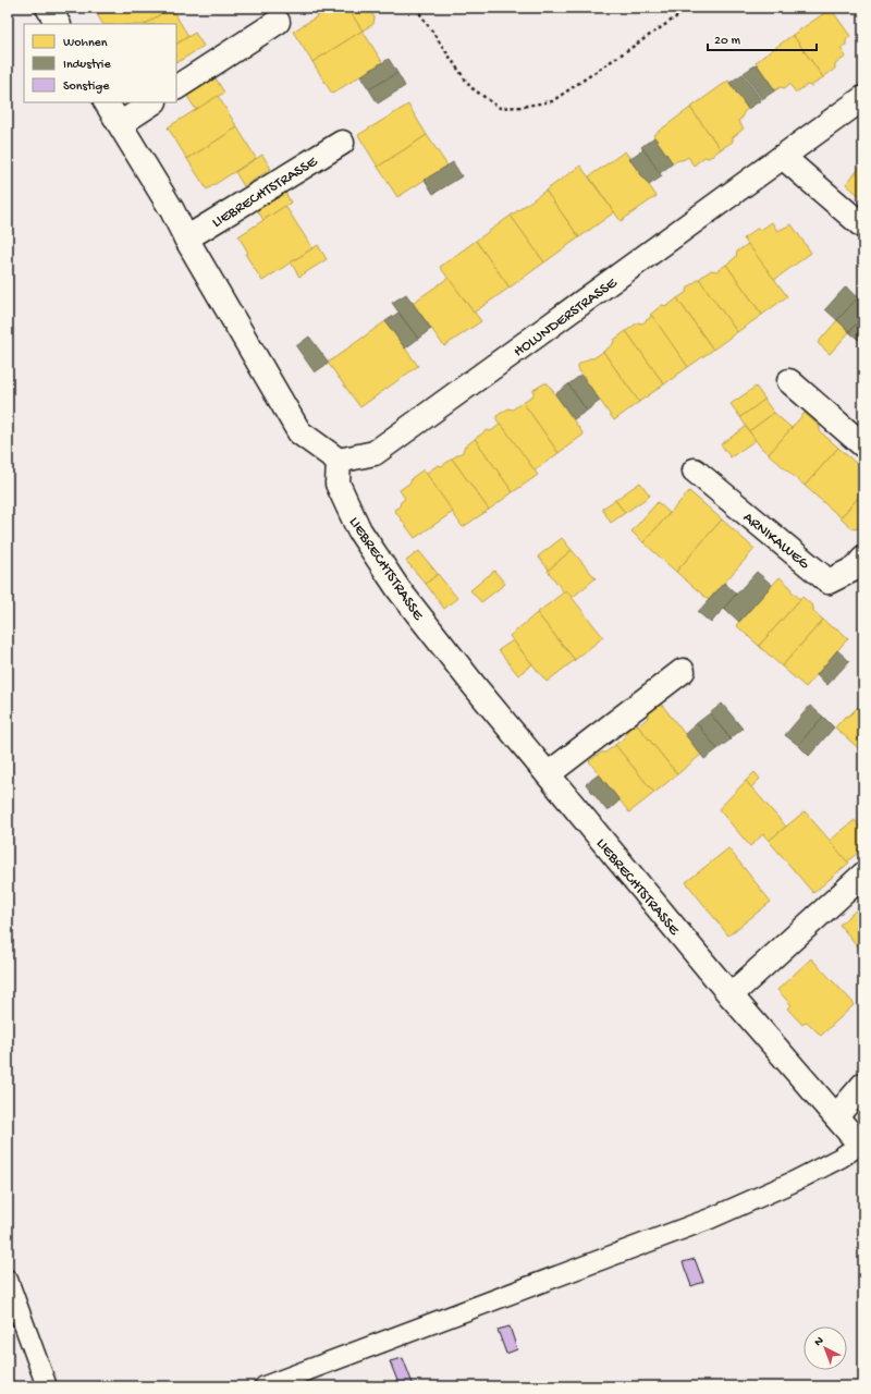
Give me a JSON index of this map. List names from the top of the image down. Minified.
{"streets":{"street":["LIEBRECHTSTRASSE","HOLUNDERSTRASSE","ARNIKAWEG"]},"crossings":[["LIEBRECHTSTRASSE","HOLUNDERSTRASSE"]],"legend":["Wohnen","Industrie","Sonstige"],"scale_bar":"20 m","north":"top left"}
